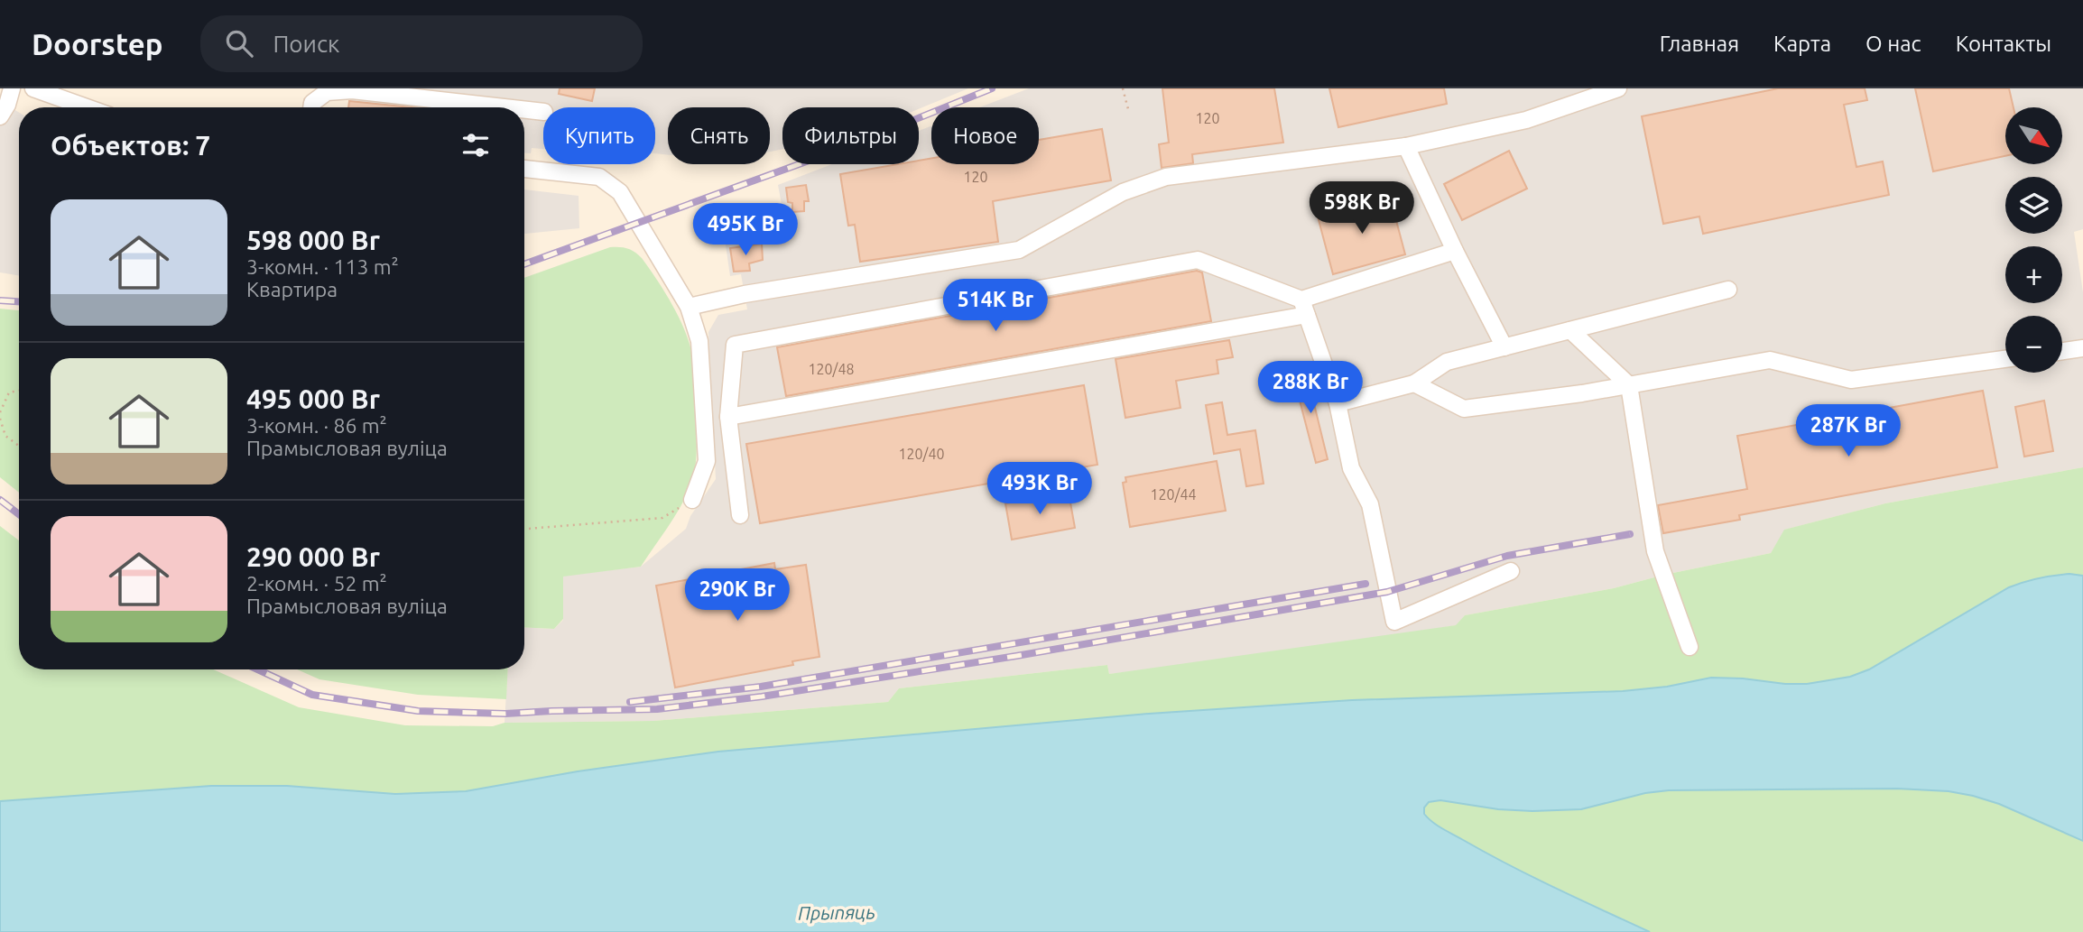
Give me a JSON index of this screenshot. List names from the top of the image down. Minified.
{"water":["Прыпяць"],"house_numbers":["120","120","120/48","120/40","120/44"],"north":"bottom right","page":{"header":"Doorstep","search":"Поиск","nav":["Главная","Карта","О нас","Контакты"],"map_buttons":["+","−"],"chip":["Купить","Снять","Фильтры","Новое"],"heading":"Объектов: 7","price":["598K Br","495K Br","514K Br","288K Br","287K Br","493K Br","290K Br"],"list":[{"name":"598 000 Br","note":"3-комн. · 113 m² · Квартира"},{"name":"495 000 Br","note":"3-комн. · 86 m² · Прамысловая вуліца"},{"name":"290 000 Br","note":"2-комн. · 52 m² · Прамысловая вуліца"}]}}
